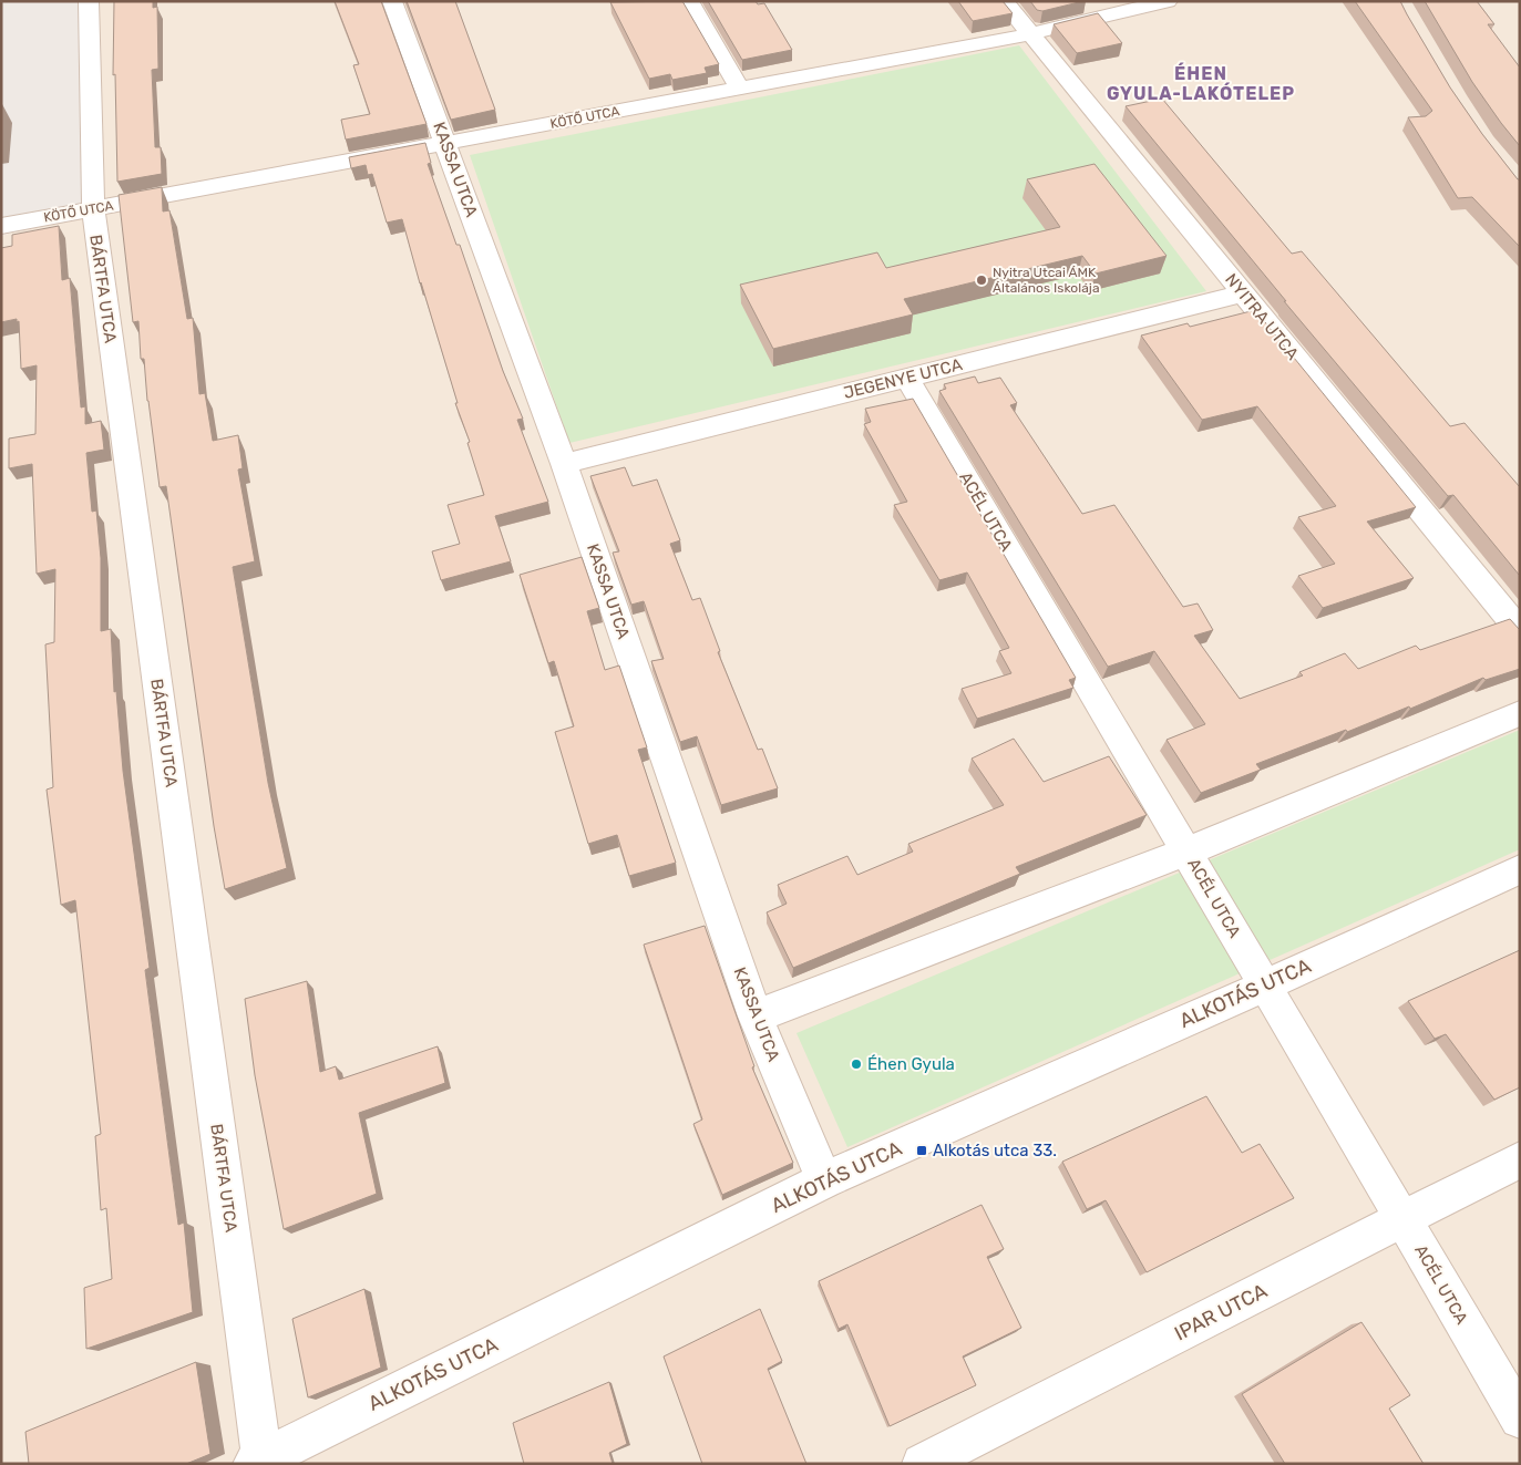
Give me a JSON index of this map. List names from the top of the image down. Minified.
{"streets":{"street":["KÖTŐ UTCA","KASSA UTCA","BÁRTFA UTCA","NYITRA UTCA","JEGENYE UTCA","ACÉL UTCA","ALKOTÁS UTCA","IPAR UTCA"]},"crossings":[["KÖTŐ UTCA","KASSA UTCA"],["KÖTŐ UTCA","BÁRTFA UTCA"],["KÖTŐ UTCA","NYITRA UTCA"],["KASSA UTCA","JEGENYE UTCA"],["KASSA UTCA","ALKOTÁS UTCA"],["BÁRTFA UTCA","ALKOTÁS UTCA"],["NYITRA UTCA","JEGENYE UTCA"],["JEGENYE UTCA","ACÉL UTCA"],["ACÉL UTCA","ALKOTÁS UTCA"],["ACÉL UTCA","IPAR UTCA"]],"districts":["ÉHEN GYULA-LAKÓTELEP"],"places":{"other":["Nyitra Utcai ÁMK Általános Iskolája","Éhen Gyula"],"transit":["Alkotás utca 33."]}}
